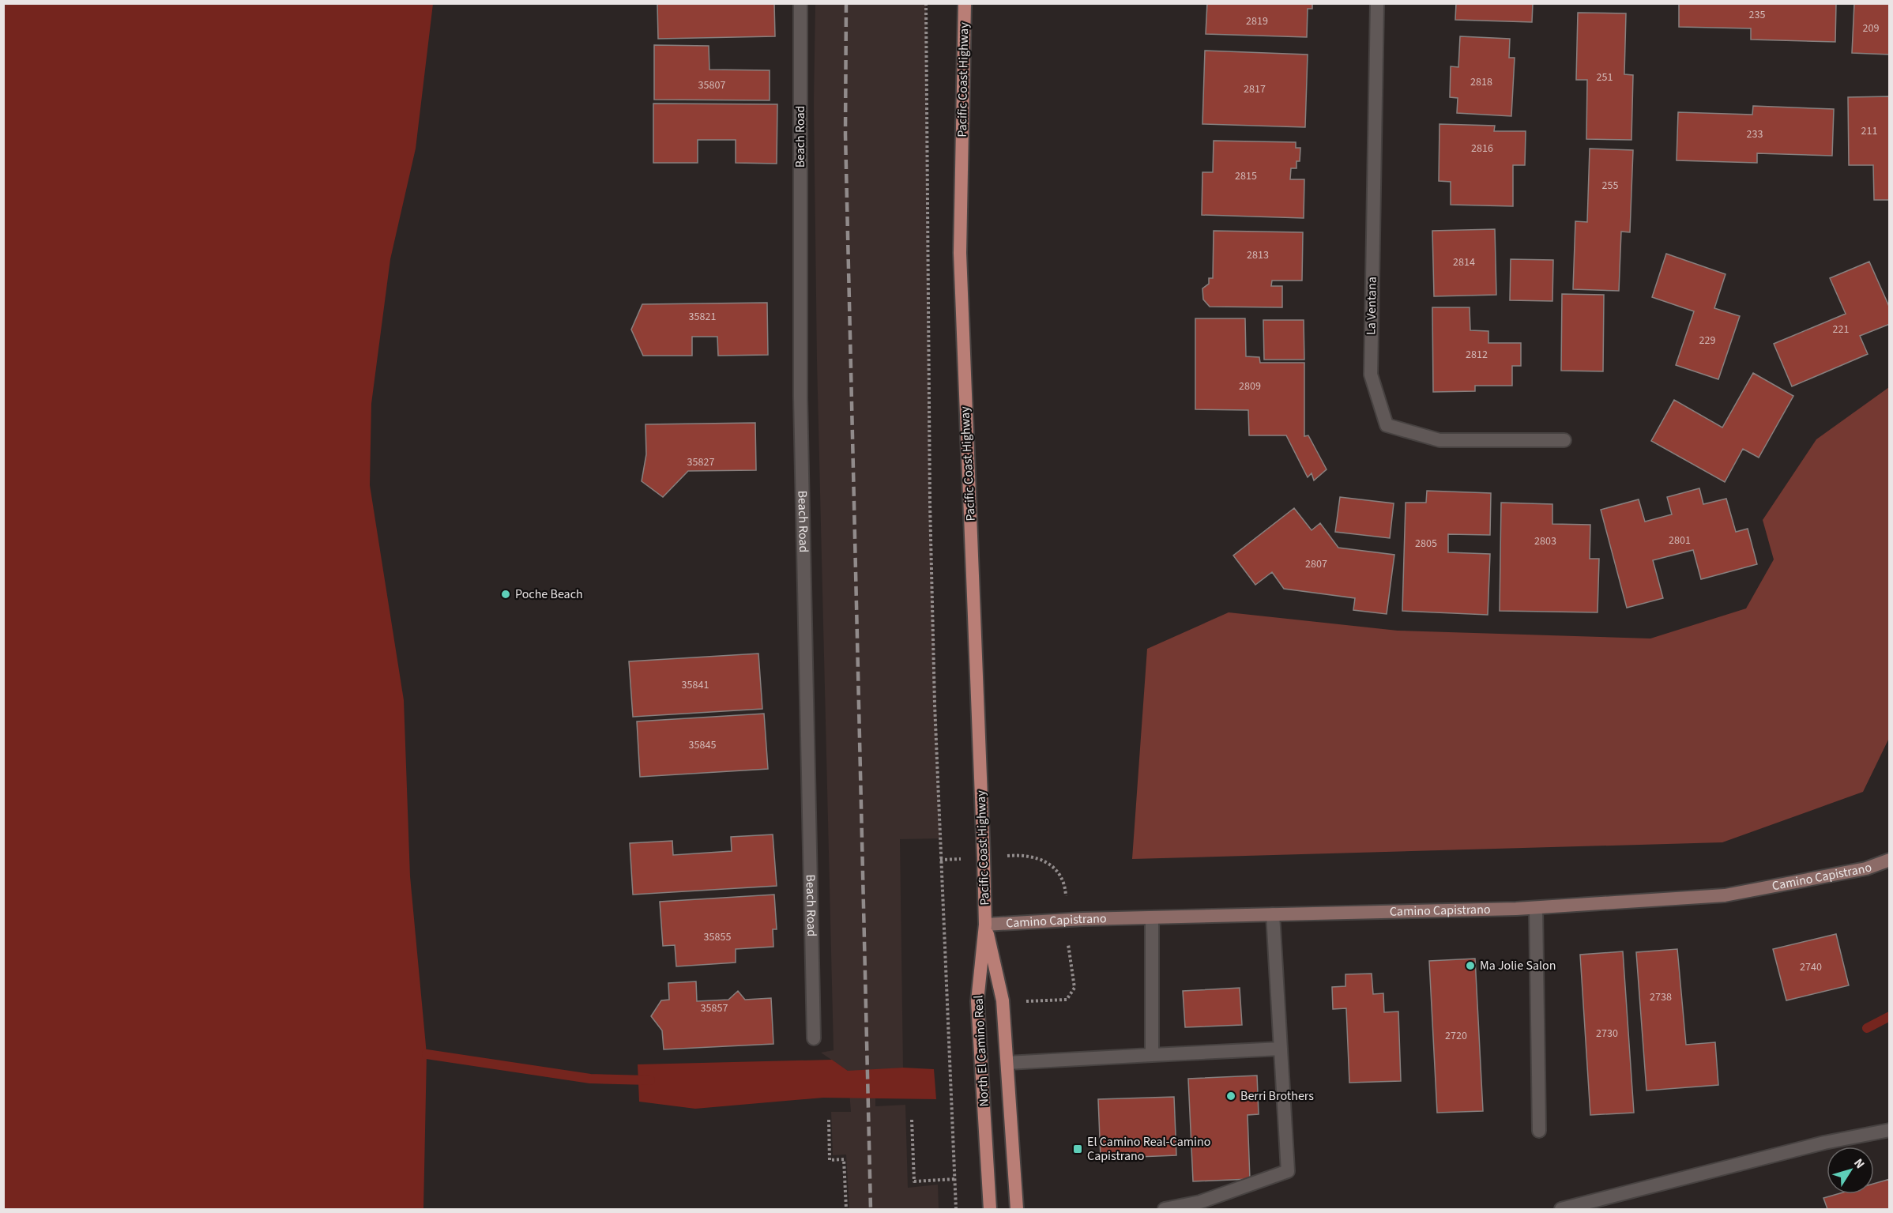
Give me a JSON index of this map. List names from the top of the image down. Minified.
{"streets":{"main road":["Pacific Coast Highway","Camino Capistrano","North El Camino Real"],"street":["Beach Road","La Ventana"]},"crossings":[["Pacific Coast Highway","Camino Capistrano"],["Pacific Coast Highway","North El Camino Real"],["Camino Capistrano","North El Camino Real"]],"places":{"other":["Poche Beach","Ma Jolie Salon","Berri Brothers"],"transit":["El Camino Real-Camino Capistrano"]},"house_numbers":["235","2819","209","251","2818","35807","2817","211","233","2816","2815","255","2813","2814","35821","221","229","2812","2809","35827","2801","2803","2805","2807","35841","35845","35855","2740","2738","35857","2730","2720"],"north":"top right"}
